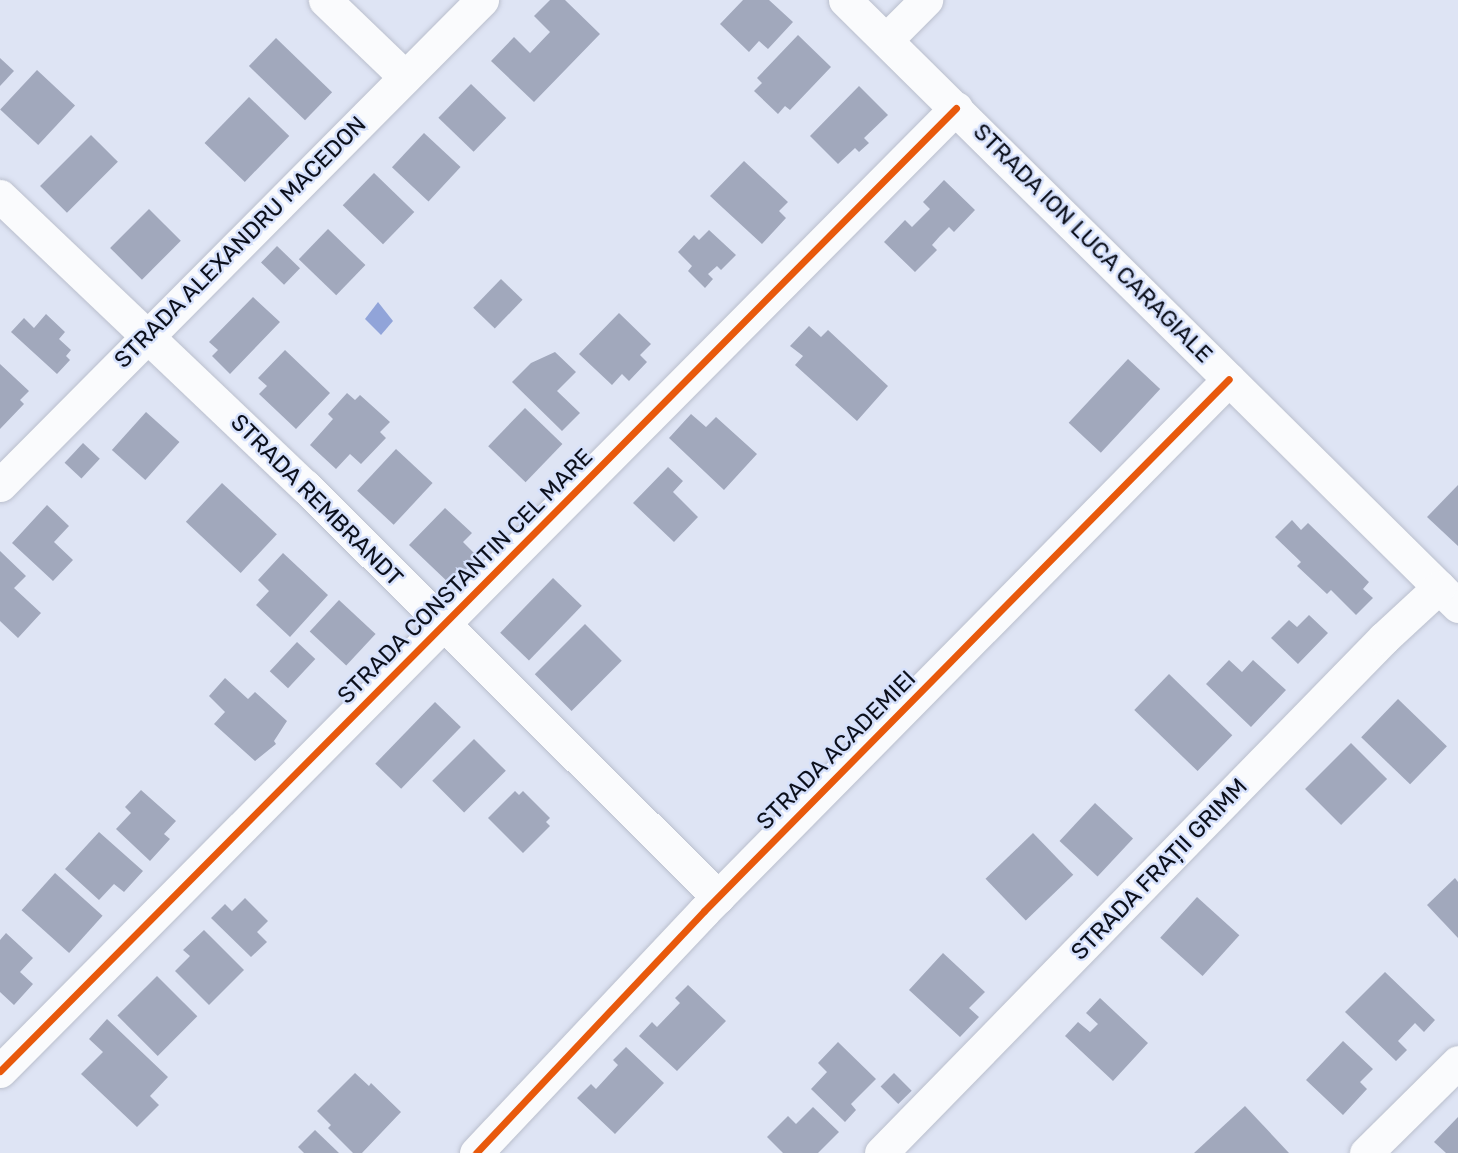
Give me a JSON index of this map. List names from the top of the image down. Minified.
{"streets":{"street":["STRADA ALEXANDRU MACEDON","STRADA ION LUCA CARAGIALE","STRADA REMBRANDT","STRADA CONSTANTIN CEL MARE","STRADA ACADEMIEI","STRADA FRAȚII GRIMM"]},"crossings":[["STRADA ALEXANDRU MACEDON","STRADA REMBRANDT"],["STRADA ION LUCA CARAGIALE","STRADA CONSTANTIN CEL MARE"],["STRADA ION LUCA CARAGIALE","STRADA ACADEMIEI"],["STRADA ION LUCA CARAGIALE","STRADA FRAȚII GRIMM"],["STRADA REMBRANDT","STRADA CONSTANTIN CEL MARE"],["STRADA REMBRANDT","STRADA ACADEMIEI"]]}
